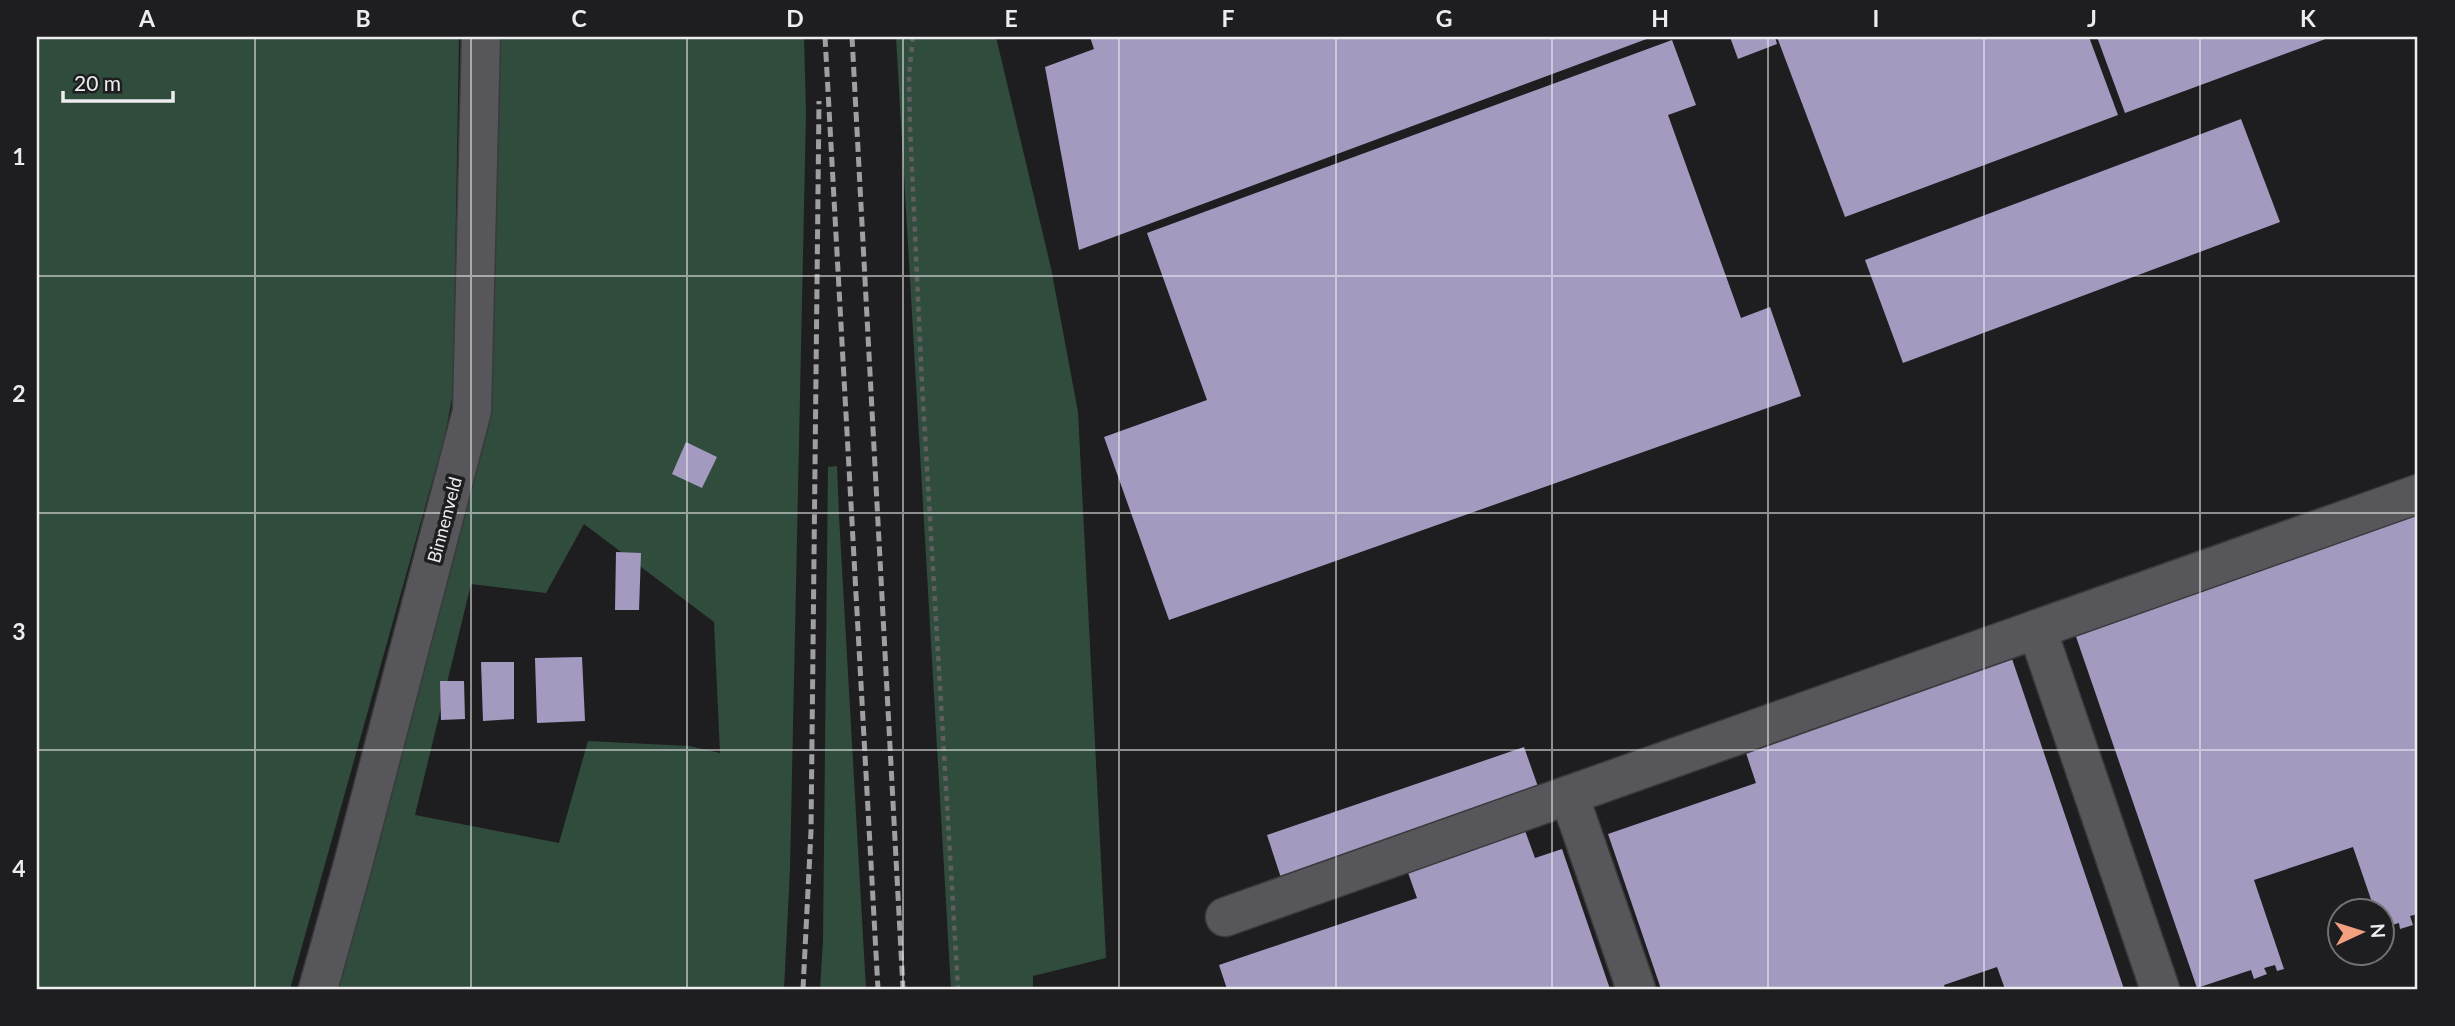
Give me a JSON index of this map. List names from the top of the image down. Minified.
{"streets":{"street":["Binnenveld"]},"scale_bar":"20 m","north":"right","grid":{"columns":["A","B","C","D","E","F","G","H","I","J","K"],"rows":["1","2","3","4"]}}
